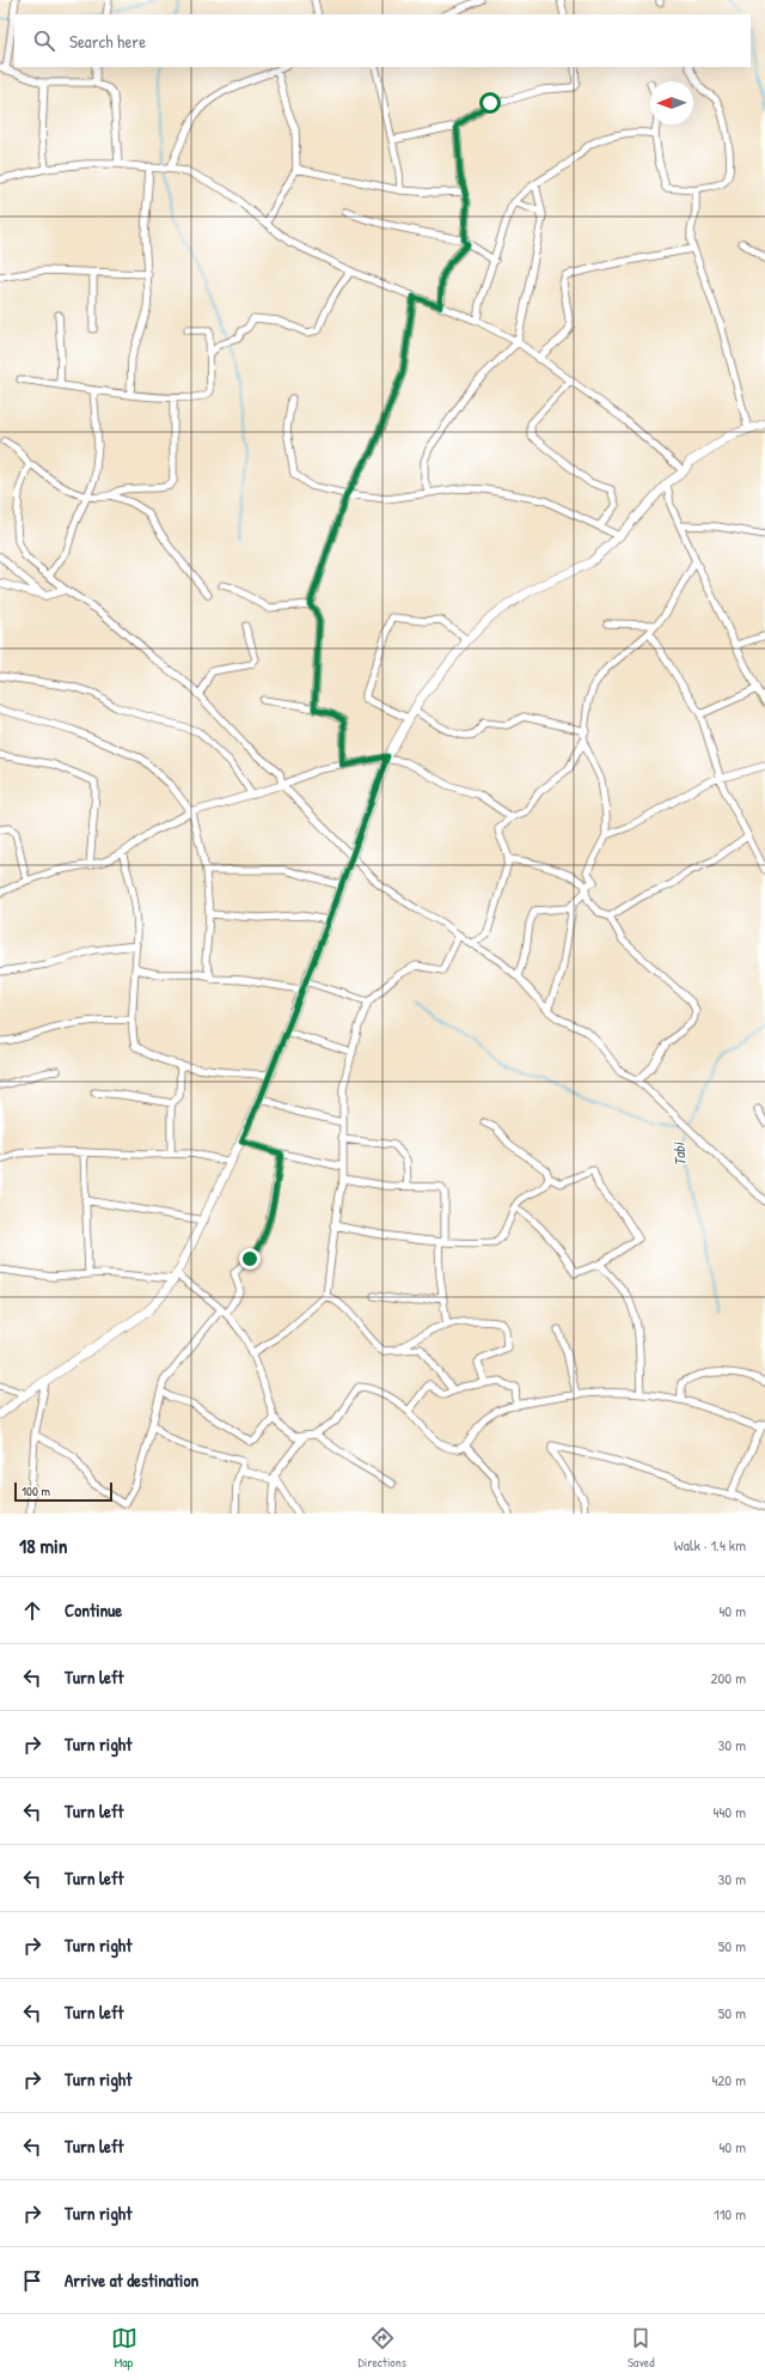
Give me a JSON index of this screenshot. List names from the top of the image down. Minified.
{"water":["Tabi"],"scale_bar":"100 m","north":"left","page":{"search":"Search here","scale":"100 m","heading":["18 min","Walk · 1.4 km"],"list":[["Continue","40 m"],["Turn left","200 m"],["Turn right","30 m"],["Turn left","440 m"],["Turn left","30 m"],["Turn right","50 m"],["Turn left","50 m"],["Turn right","420 m"],["Turn left","40 m"],["Turn right","110 m"],"Arrive at destination"],"nav":["Map","Directions","Saved"]}}
